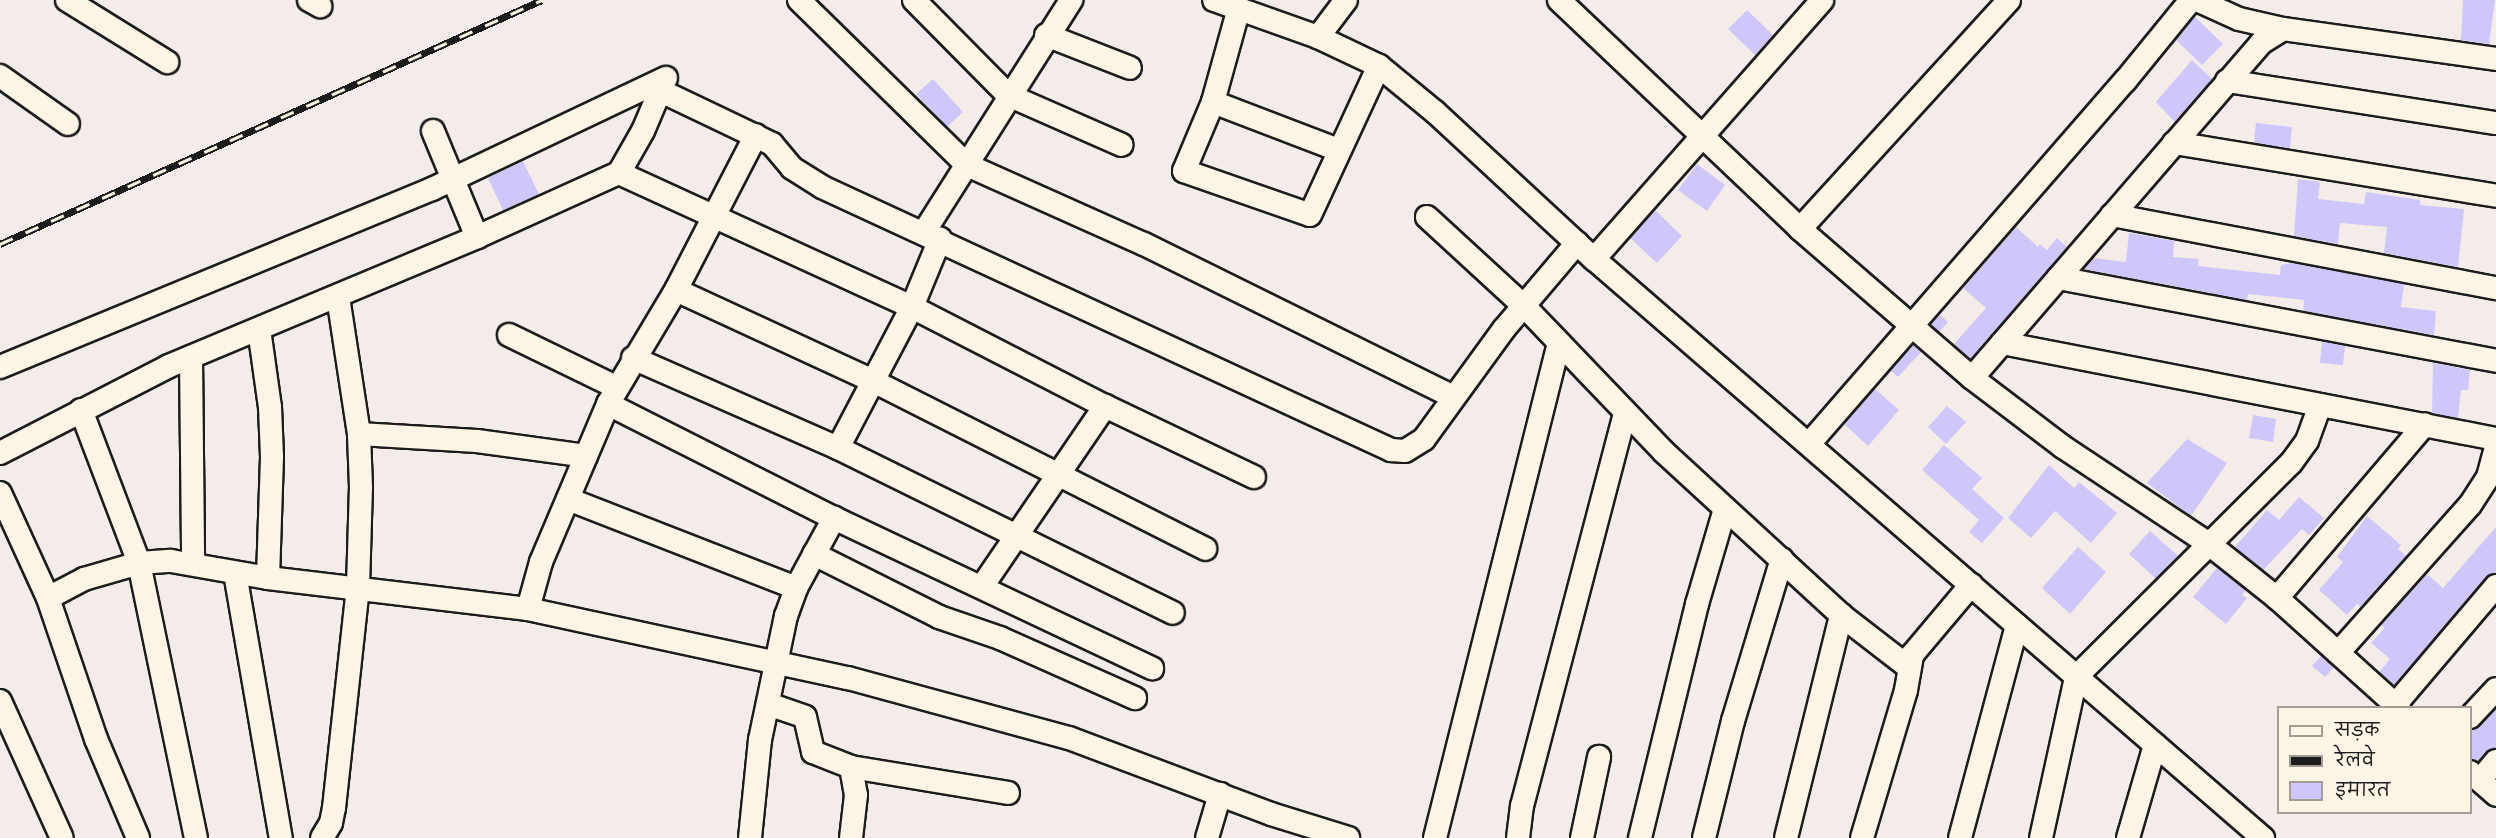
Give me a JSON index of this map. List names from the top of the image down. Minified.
{"legend":["सड़क","रेलवे","इमारत"]}
